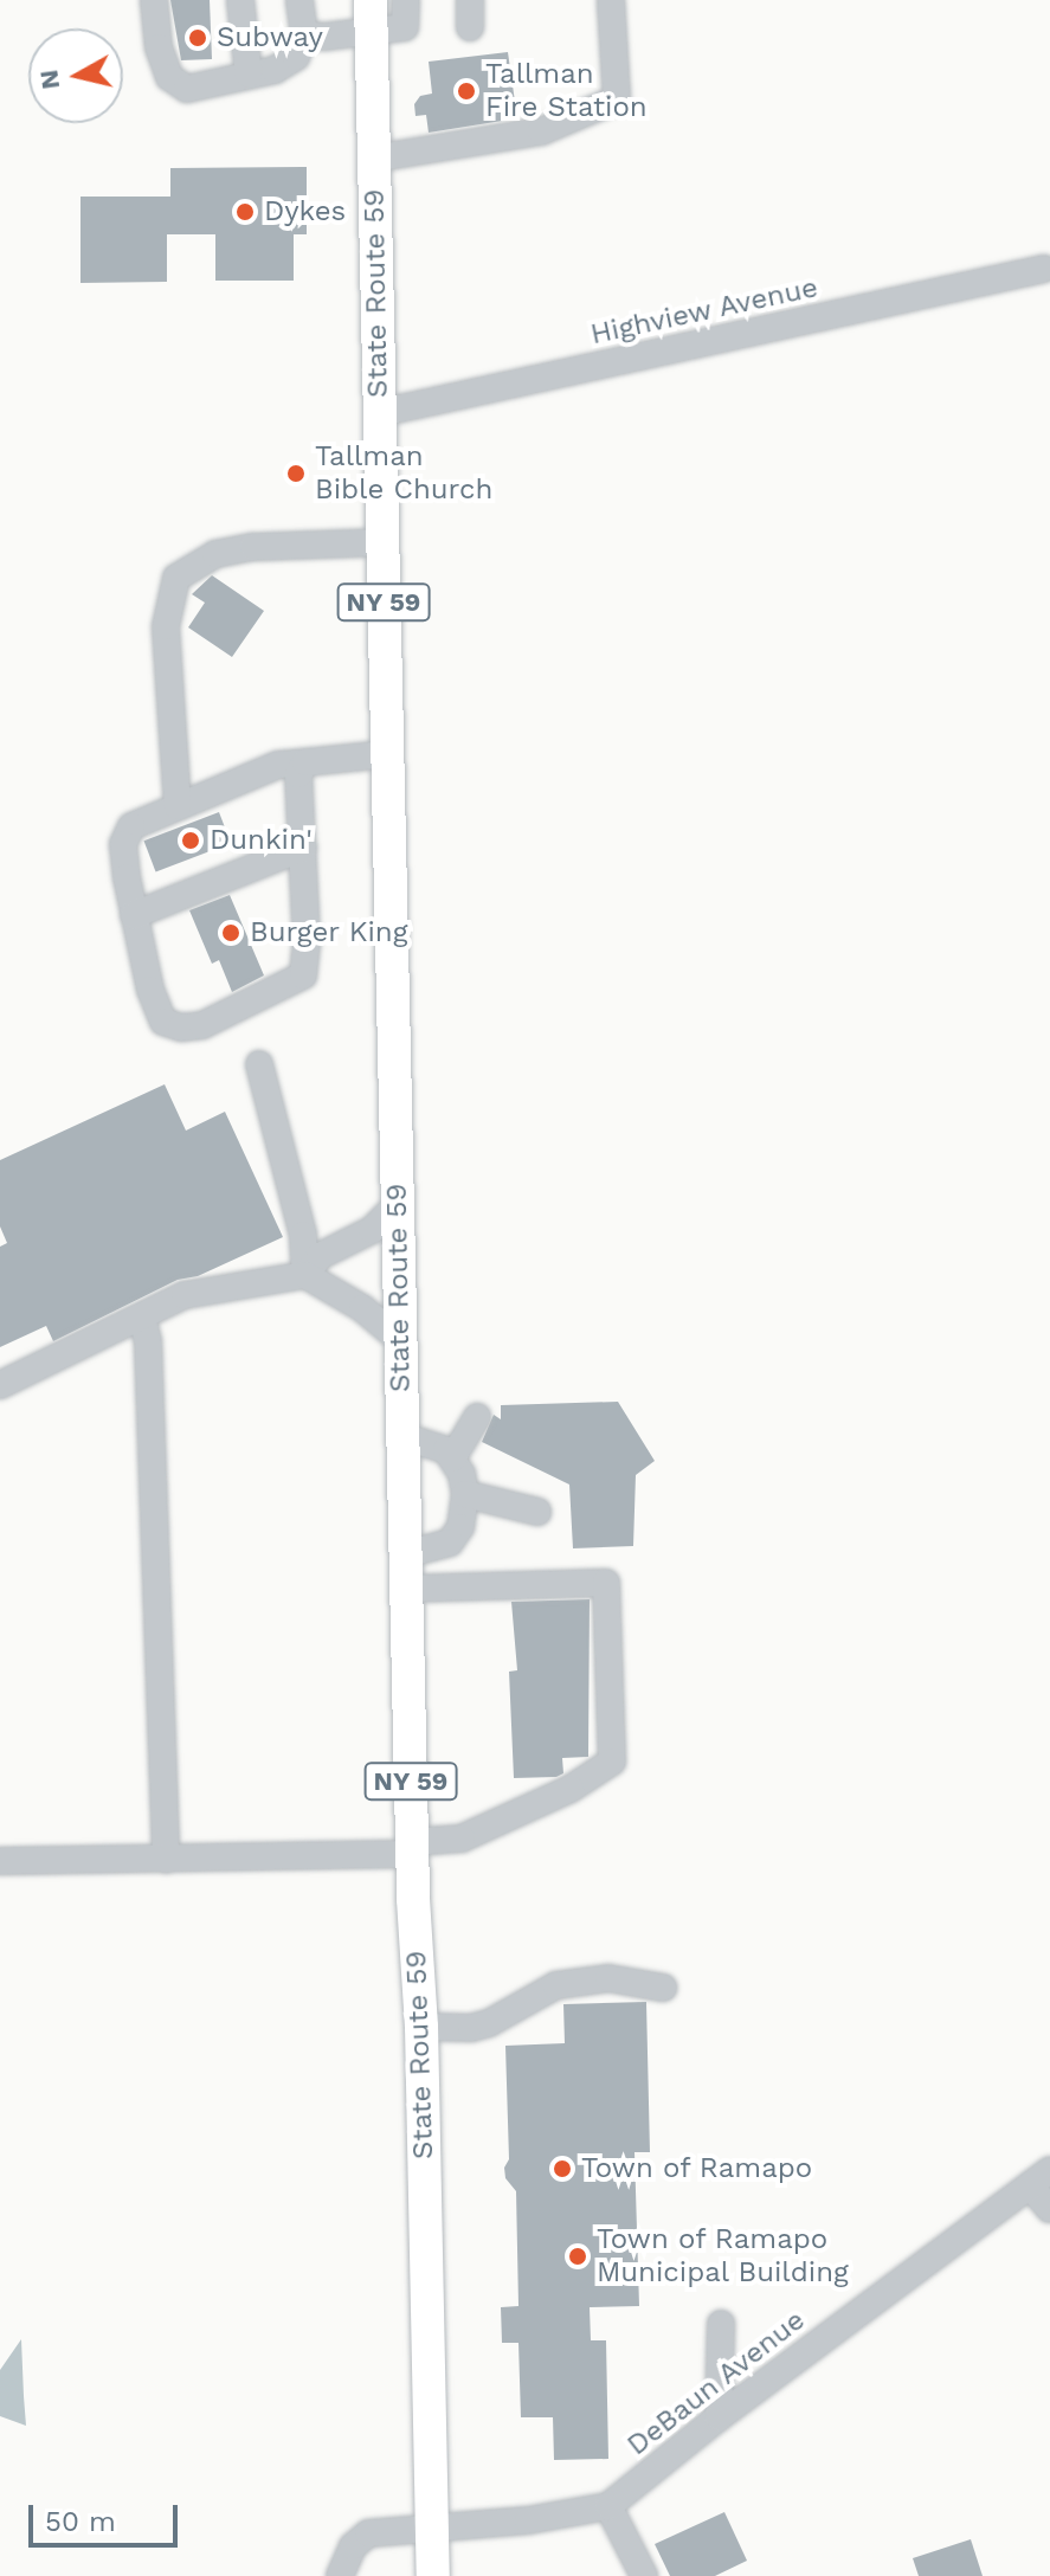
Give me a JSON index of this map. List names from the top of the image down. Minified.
{"streets":{"main road":["State Route 59","NY 59"],"street":["Highview Avenue","DeBaun Avenue"]},"crossings":[["State Route 59","Highview Avenue"],["State Route 59","DeBaun Avenue"]],"places":["Subway","Tallman Fire Station","Dykes","Tallman Bible Church","Dunkin'","Burger King","Town of Ramapo","Town of Ramapo Municipal Building"],"scale_bar":"50 m","north":"left"}
